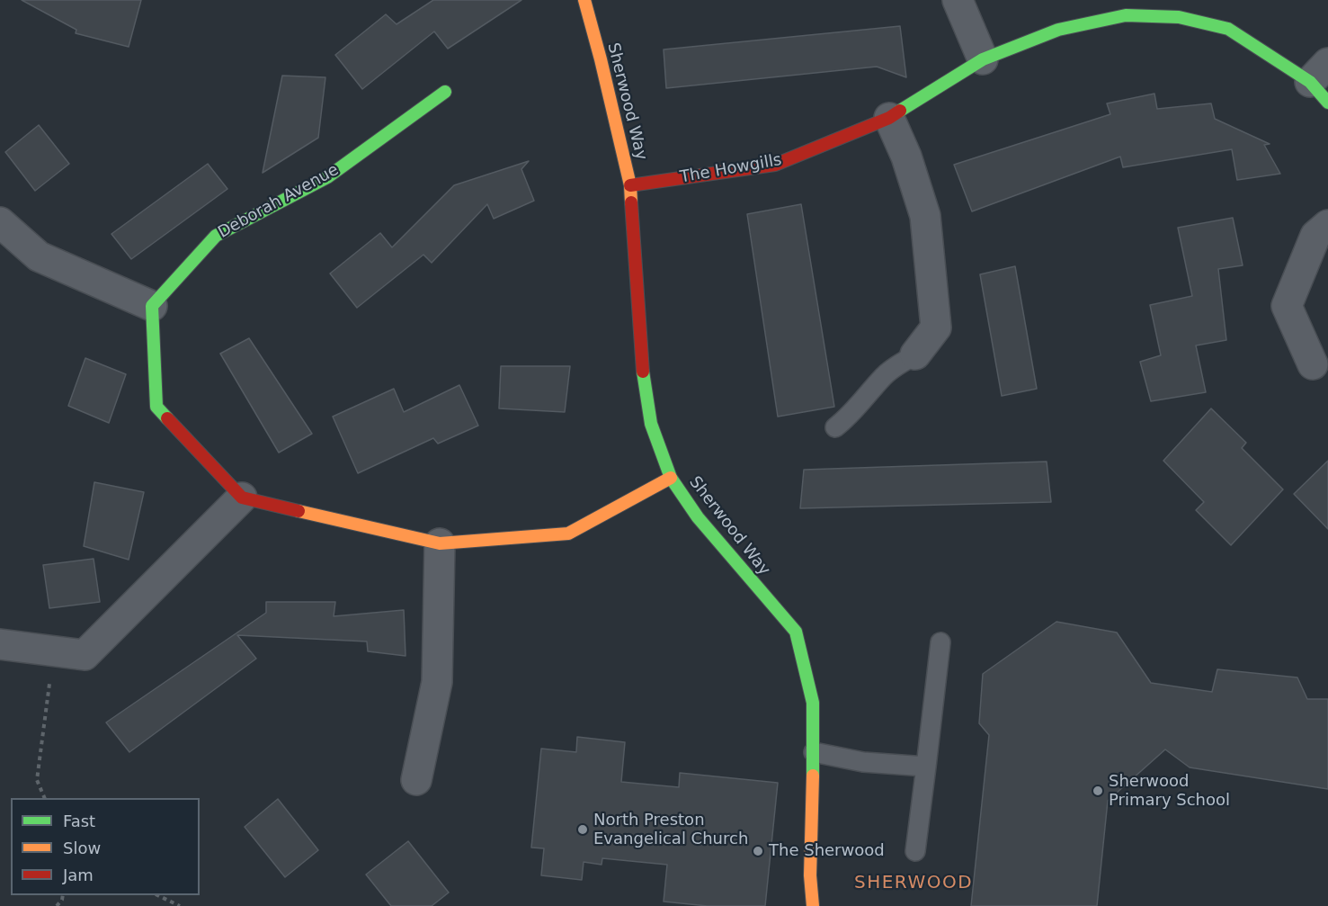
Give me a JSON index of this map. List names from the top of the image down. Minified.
{"streets":{"street":["Sherwood Way","The Howgills","Deborah Avenue"]},"crossings":[["Sherwood Way","The Howgills"]],"districts":["SHERWOOD"],"places":["Sherwood Primary School","North Preston Evangelical Church","The Sherwood"],"legend":["Fast","Slow","Jam"]}
